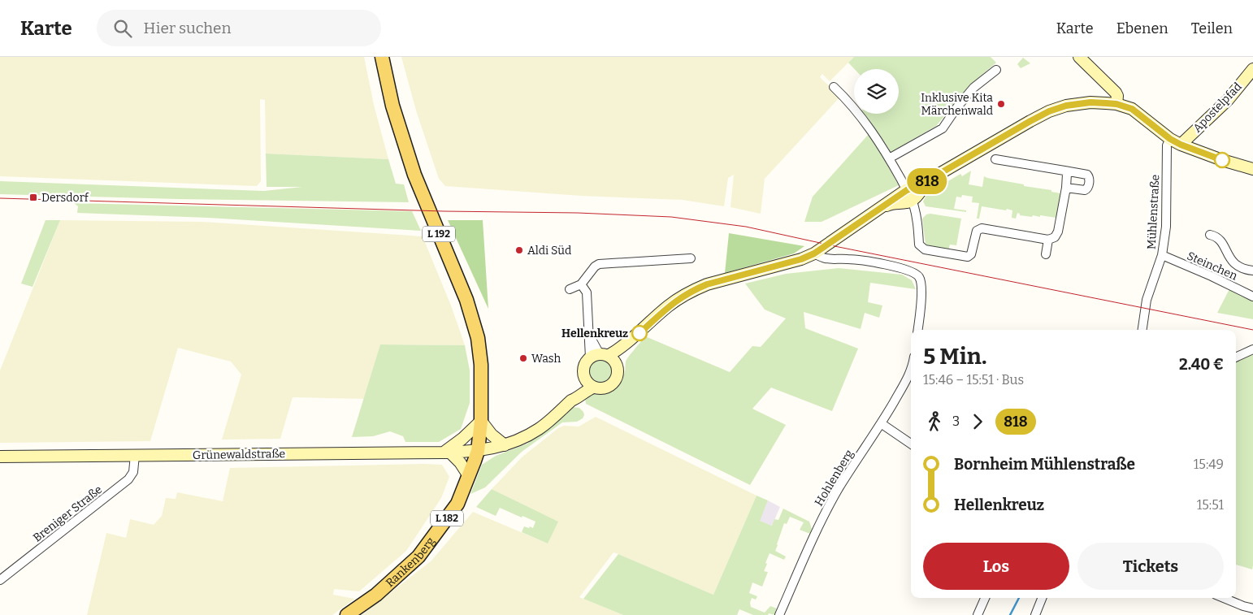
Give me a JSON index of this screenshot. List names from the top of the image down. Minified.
{"streets":{"main road":["L 192","L 182","Rankenberg"],"street":["Apostelpfad","Mühlenstraße","Steinchen","Grünewaldstraße","Hohlenberg","Breniger Straße"]},"crossings":[["Mühlenstraße","Steinchen"],["L 192","Grünewaldstraße"],["L 192","Rankenberg"],["Grünewaldstraße","Breniger Straße"],["Grünewaldstraße","Rankenberg"]],"places":{"other":["Inklusive Kita Märchenwald","Aldi Süd","Hellenkreuz","Wash"],"transit":["Dersdorf"]},"lines":["bus line 818"],"page":{"header":"Karte","search":"Hier suchen","nav":["Karte","Ebenen","Teilen"],"on_map":"818","heading":["5 Min.","15:46 – 15:51 · Bus","2.40 €"],"legs":["3","818"],"list":[{"name":"Bornheim Mühlenstraße","value":"15:49"},{"name":"Hellenkreuz","value":"15:51"}],"buttons":["Los","Tickets"]}}
